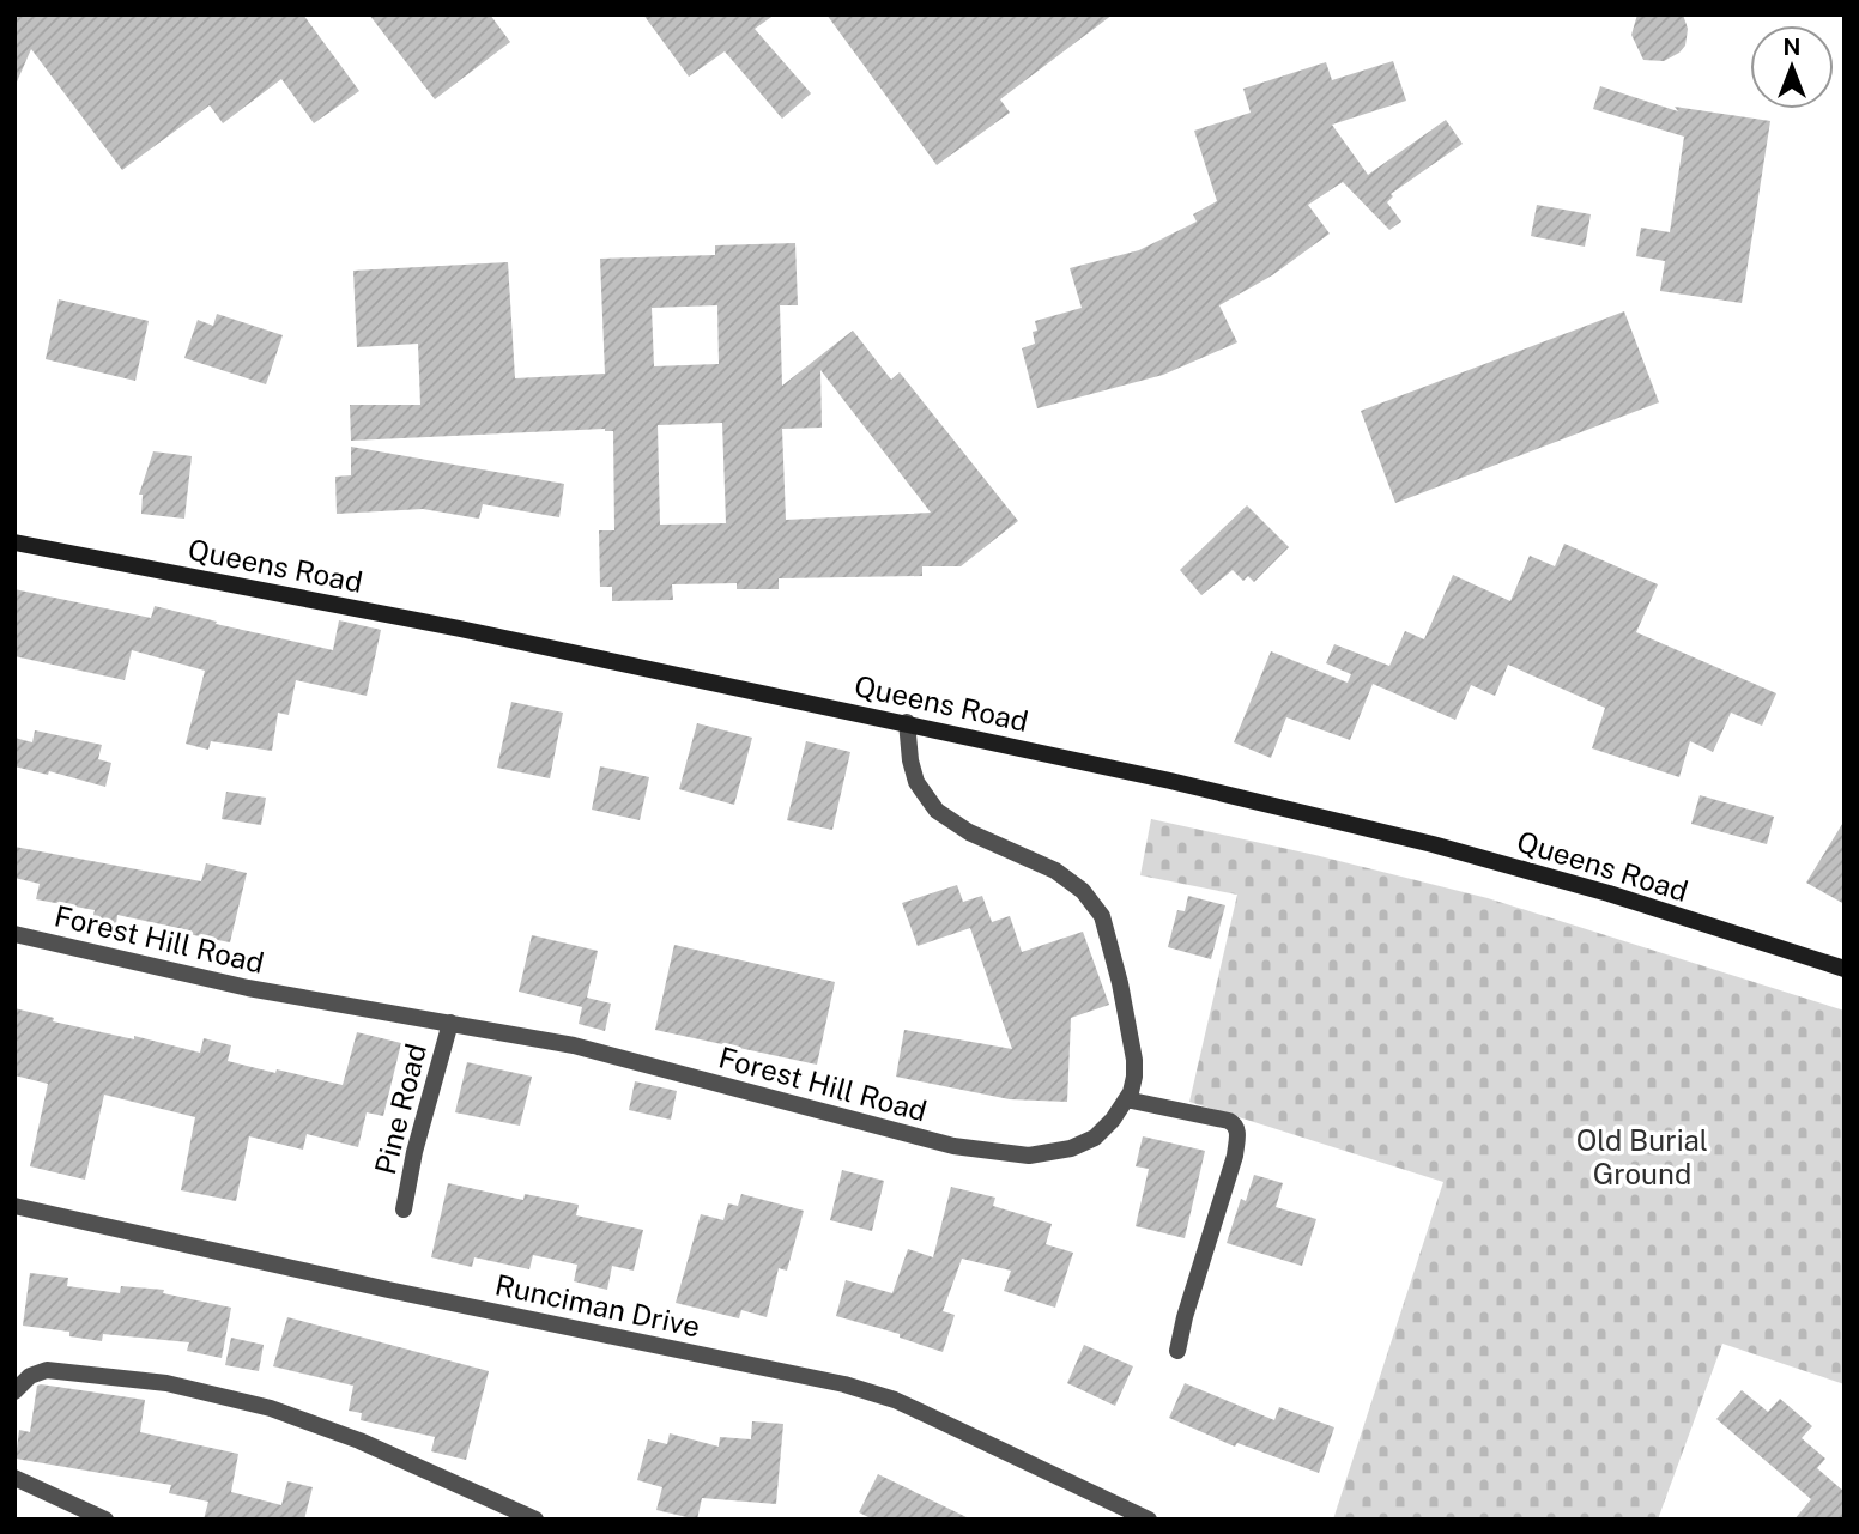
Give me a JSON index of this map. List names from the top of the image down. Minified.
{"streets":{"main road":["Queens Road"],"street":["Forest Hill Road","Pine Road","Runciman Drive"]},"crossings":[["Queens Road","Forest Hill Road"],["Forest Hill Road","Pine Road"]],"parks":["Old Burial Ground"],"north":"top"}
